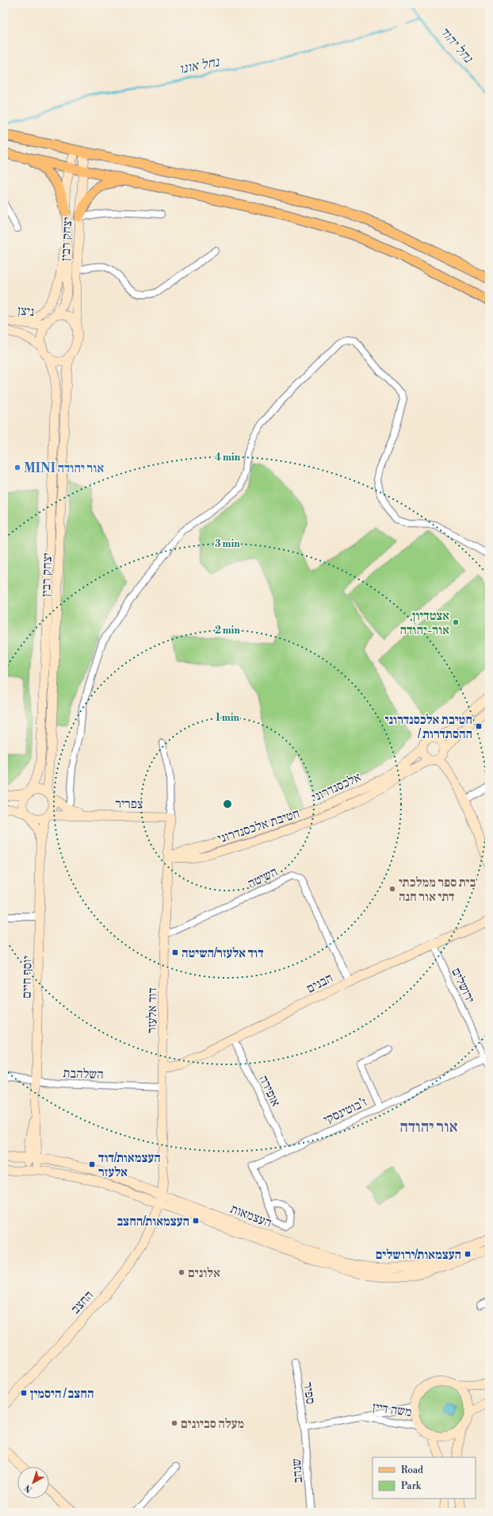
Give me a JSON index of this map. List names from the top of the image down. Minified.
{"streets":{"street":["יצחק רבין","ניצן","אלכסנדרוני","צפריר","חטיבת אלכסנדרוני","השיטה","יוסף חיים","הבנים","ירושלים","דוד אלעזר","השלהבת","אופירה","ז'בוטינסקי","העצמאות","החצב","ספיר","משה דיין","שנהב"]},"crossings":[["יצחק רבין","ניצן"],["יצחק רבין","צפריר"],["יצחק רבין","יוסף חיים"],["אלכסנדרוני","חטיבת אלכסנדרוני"],["צפריר","יוסף חיים"],["צפריר","דוד אלעזר"],["חטיבת אלכסנדרוני","דוד אלעזר"],["השיטה","הבנים"],["השיטה","דוד אלעזר"],["יוסף חיים","השלהבת"],["יוסף חיים","העצמאות"],["הבנים","ירושלים"],["הבנים","דוד אלעזר"],["הבנים","אופירה"],["ירושלים","ז'בוטינסקי"],["דוד אלעזר","השלהבת"],["דוד אלעזר","העצמאות"],["דוד אלעזר","החצב"],["אופירה","ז'בוטינסקי"],["העצמאות","החצב"],["ספיר","משה דיין"],["ספיר","שנהב"],["משה דיין","שנהב"]],"districts":["אור יהודה"],"water":["נחל יהוד","נחל אונו"],"places":{"other":["MINI אור יהודה","אצטדיון אור-יהודה","בית ספר ממלכתי דתי אור חנה","אלונים","מעלה סביונים"],"transit":["חטיבת אלכסנדרוני / ההסתדרות","דוד אלעזר/השיטה","העצמאות/דוד אלעזר","העצמאות/החצב","העצמאות/ירושלים","החצב / היסמין"]},"legend":["Road","Park"],"north":"bottom left","rings":["4 min","3 min","2 min","1 min"]}
